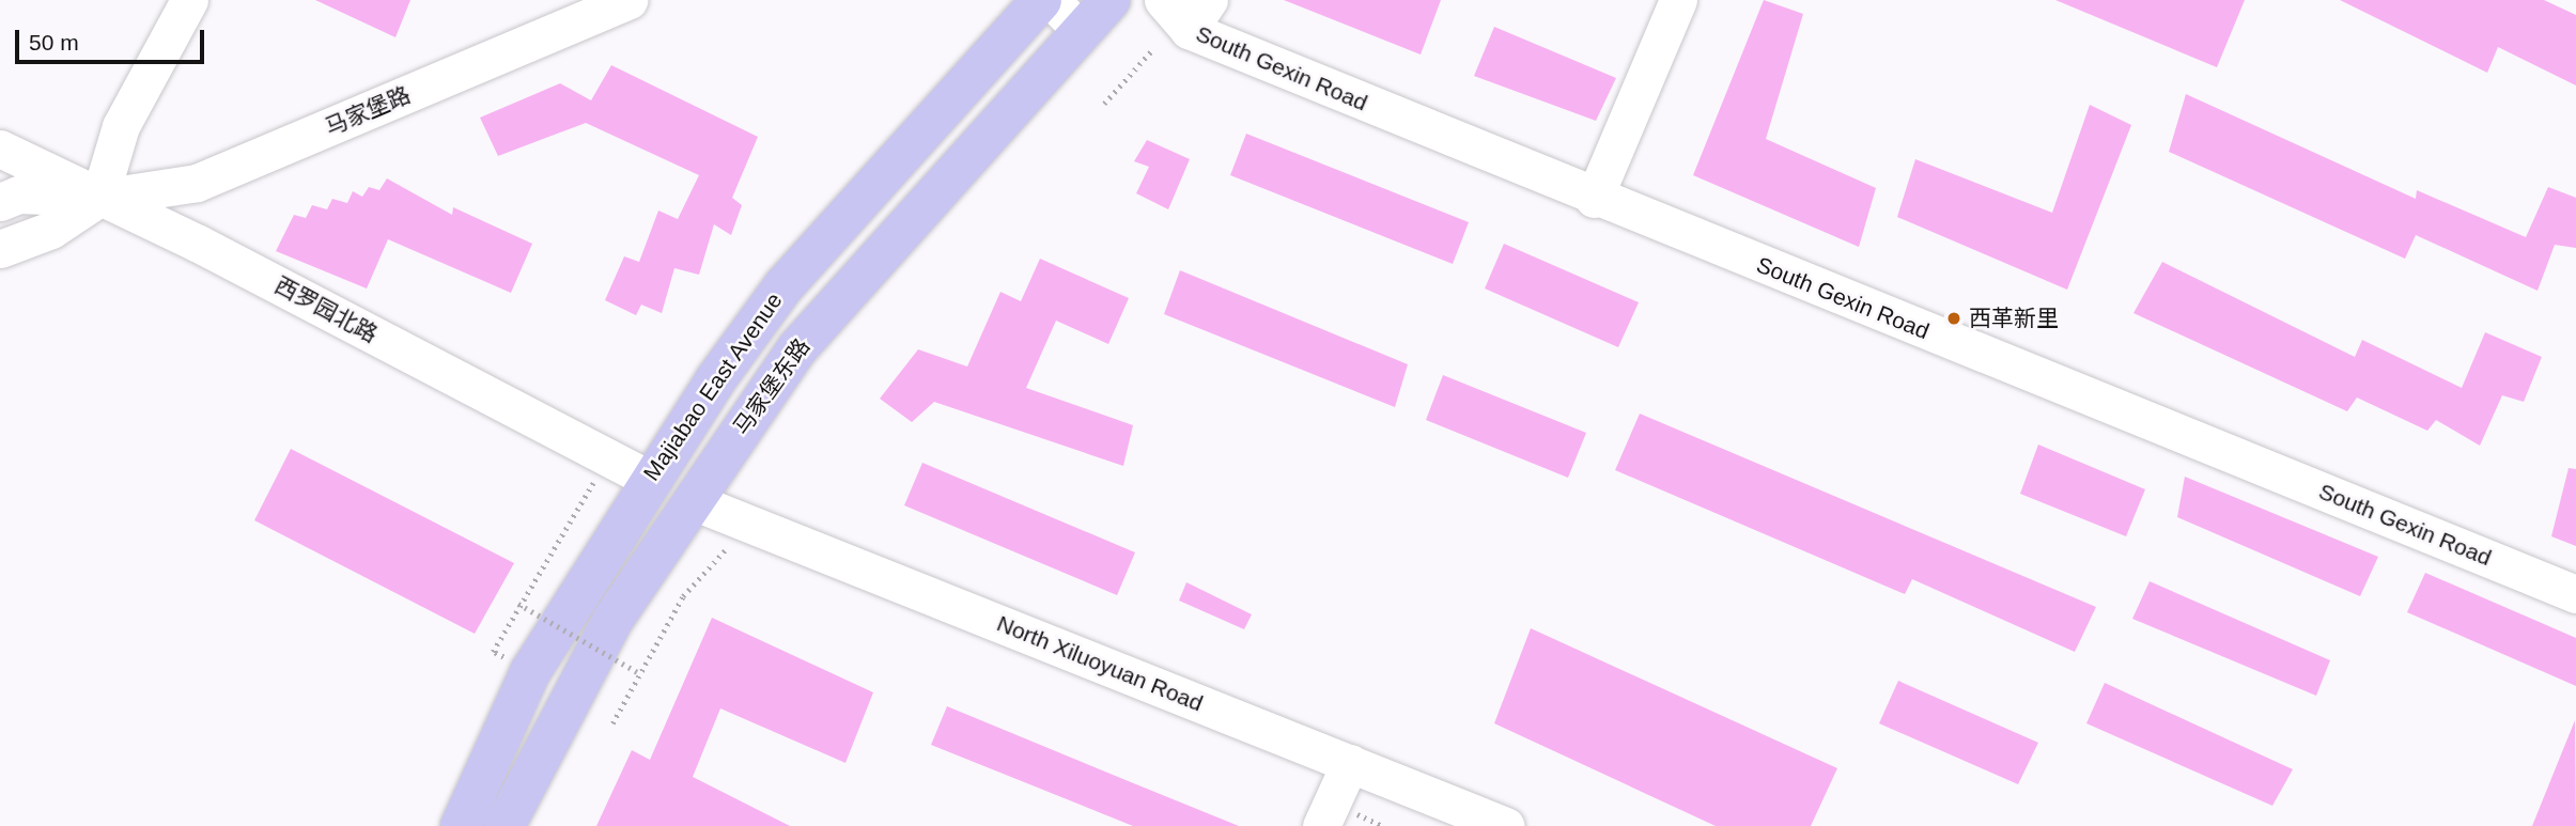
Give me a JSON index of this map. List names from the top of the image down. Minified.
{"streets":{"main road":["Majiabao East Avenue","马家堡东路"],"street":["South Gexin Road","马家堡路","西罗园北路","North Xiluoyuan Road"]},"crossings":[["马家堡路","西罗园北路"],["西罗园北路","Majiabao East Avenue"],["马家堡东路","North Xiluoyuan Road"]],"places":["西革新里"],"scale_bar":"50 m"}
